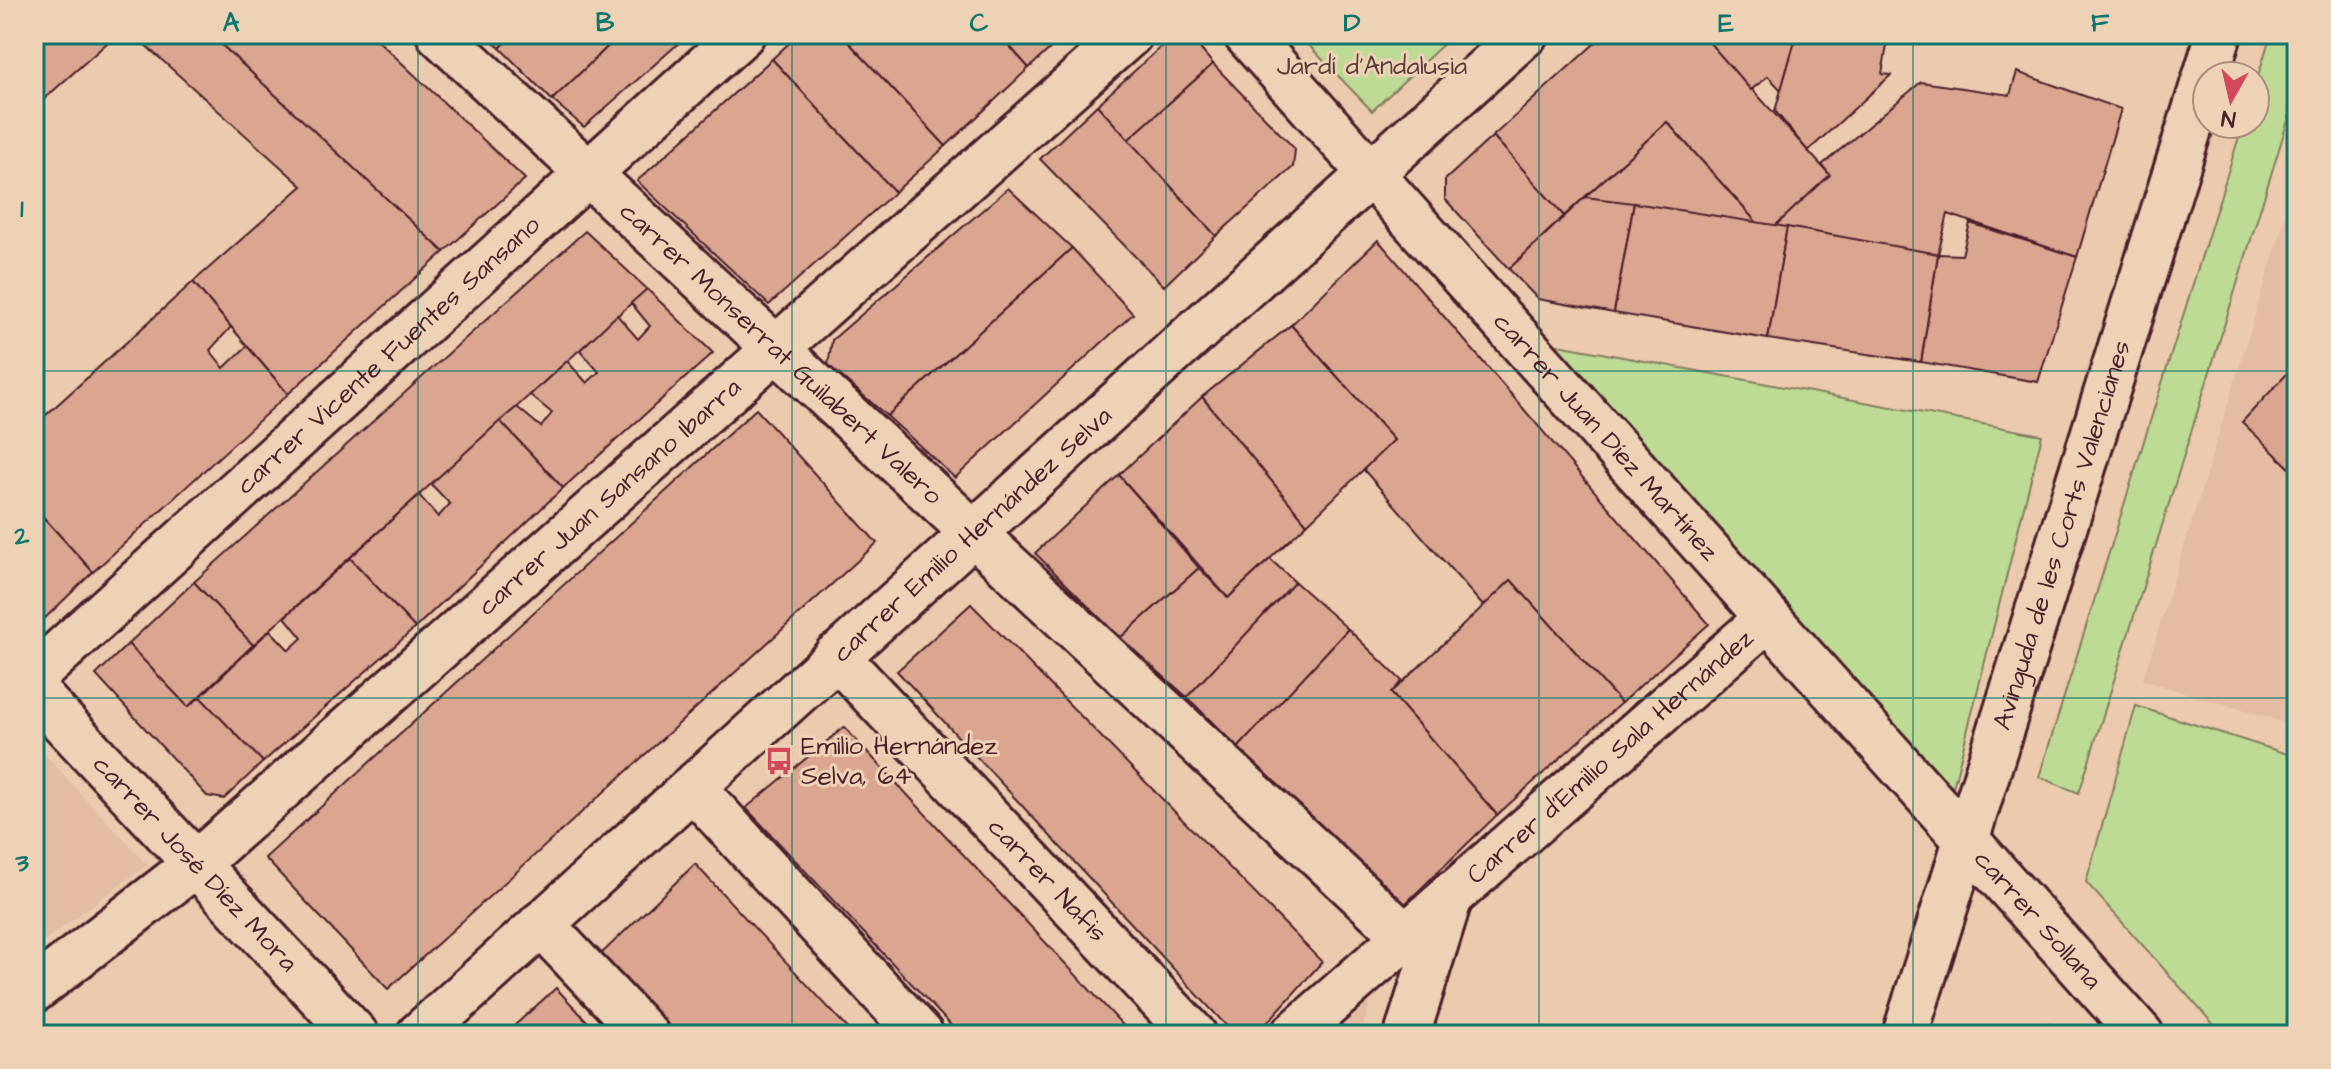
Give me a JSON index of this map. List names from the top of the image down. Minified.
{"streets":{"street":["carrer Monserrat Guilabert Valero","carrer Vicente Fuentes Sansano","carrer Juan Díez Martínez","carrer Juan Sansano Ibarra","carrer Emilio Hernández Selva","Avinguda de les Corts Valencianes","Carrer d'Emilio Sala Hernández","carrer José Díez Mora","carrer Nafis","carrer Sollana"]},"crossings":[["carrer Monserrat Guilabert Valero","carrer Vicente Fuentes Sansano"],["carrer Monserrat Guilabert Valero","carrer Juan Sansano Ibarra"],["carrer Monserrat Guilabert Valero","carrer Emilio Hernández Selva"],["carrer Monserrat Guilabert Valero","Carrer d'Emilio Sala Hernández"],["carrer Juan Díez Martínez","carrer Emilio Hernández Selva"],["carrer Juan Díez Martínez","Avinguda de les Corts Valencianes"],["carrer Juan Díez Martínez","Carrer d'Emilio Sala Hernández"],["carrer Juan Díez Martínez","carrer Sollana"],["carrer Juan Sansano Ibarra","carrer José Díez Mora"],["carrer Emilio Hernández Selva","carrer Nafis"],["Avinguda de les Corts Valencianes","carrer Sollana"]],"parks":["Jardí d'Andalusia"],"places":{"bus stop":["Emilio Hernández Selva, 64"]},"north":"bottom","grid":{"columns":["A","B","C","D","E","F"],"rows":["1","2","3"]}}
